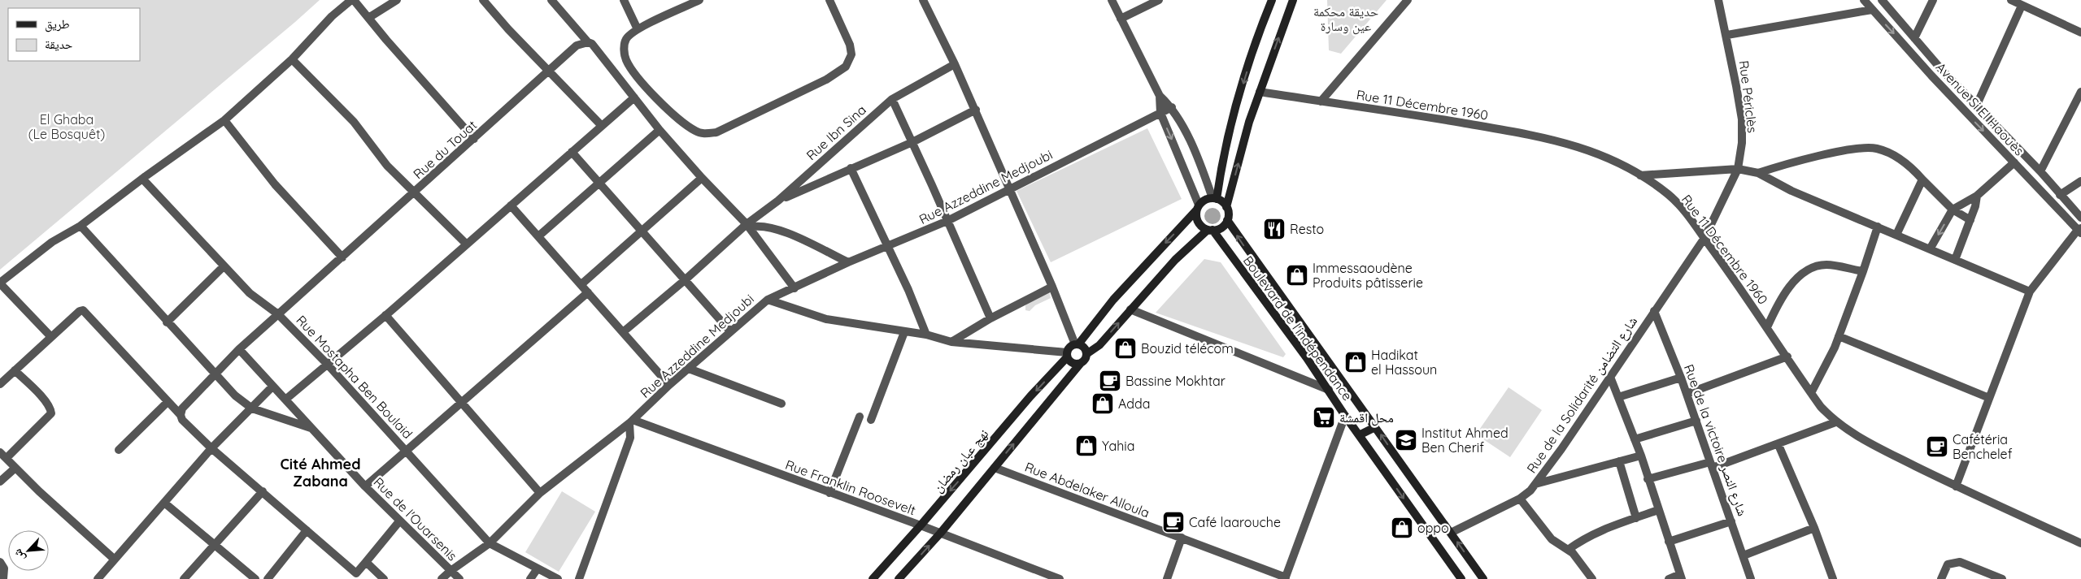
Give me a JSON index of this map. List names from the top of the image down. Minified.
{"streets":{"main road":["Boulevard de l'indépendance","نهج عبان رمضان"],"street":["Rue Périclès","Rue 11 Décembre 1960","Avenue Si El Haouès","Rue Ibn Sina","Rue du Touat","Rue Azzeddine Medjoubi","Rue Mostapha Ben Boulaid","Rue de la Solidarité شارع التضامن","Rue de la victoire شارع النصر","Rue Franklin Roosevelt","Rue Abdelaker Alloula","Rue de l'Ouarsenis"]},"crossings":[["Rue Périclès","Rue 11 Décembre 1960"],["Rue Périclès","Rue de la Solidarité شارع التضامن"],["Rue 11 Décembre 1960","Rue de la Solidarité شارع التضامن"],["Rue du Touat","Rue Mostapha Ben Boulaid"],["Rue du Touat","Rue de l'Ouarsenis"],["Rue Azzeddine Medjoubi","Rue Mostapha Ben Boulaid"],["Rue Azzeddine Medjoubi","Rue Franklin Roosevelt"],["Rue Azzeddine Medjoubi","Rue de l'Ouarsenis"],["Boulevard de l'indépendance","Rue de la Solidarité شارع التضامن"],["Rue de la Solidarité شارع التضامن","Rue de la victoire شارع النصر"],["نهج عبان رمضان","Rue Franklin Roosevelt"]],"districts":["Cité Ahmed Zabana"],"parks":["حديقة محكمة عين وسارة","El Ghaba (Le Bosquêt)"],"places":{"restaurant":["Resto"],"shop":["Immessaoudène Produits pâtisserie","Bouzid télécom","Hadikat el Hassoun","Adda","Yahia","oppo"],"cafe":["Bassine Mokhtar","Cafétéria Benchelef","Café laarouche"],"supermarket":["محل اقمشة"],"school or university":["Institut Ahmed Ben Cherif"]},"legend":["طريق","حديقة"],"north":"bottom left"}
